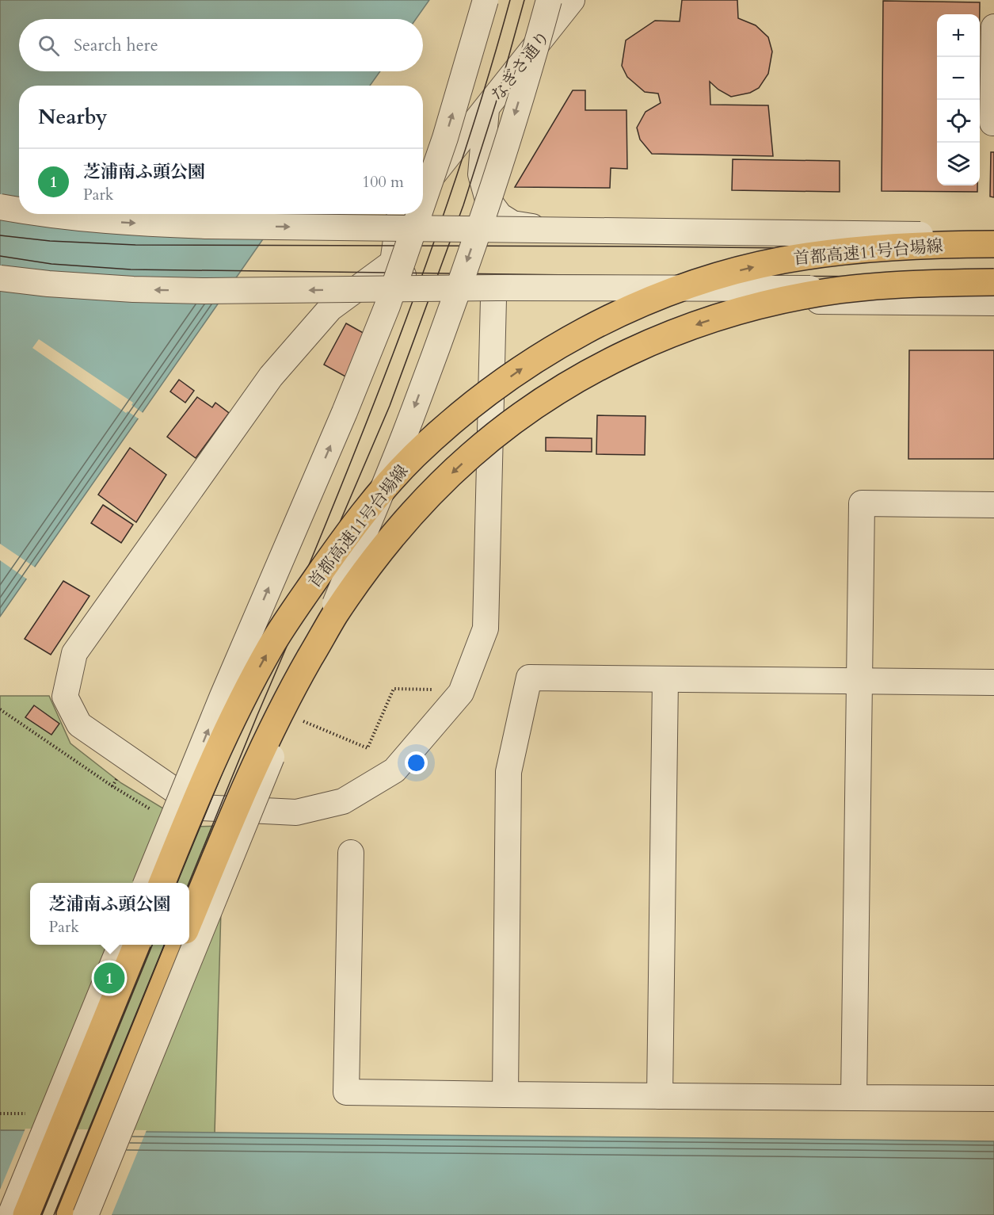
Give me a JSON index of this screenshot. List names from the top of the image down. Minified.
{"streets":{"highway":["首都高速11号台場線"],"street":["なぎさ通り"]},"page":{"map_buttons":["+","−"],"search":"Search here","heading":"Nearby","list":[{"mark":"1","name":"芝浦南ふ頭公園","note":"Park","value":"100 m"}],"popup":["芝浦南ふ頭公園","Park"],"pins":"1"}}
